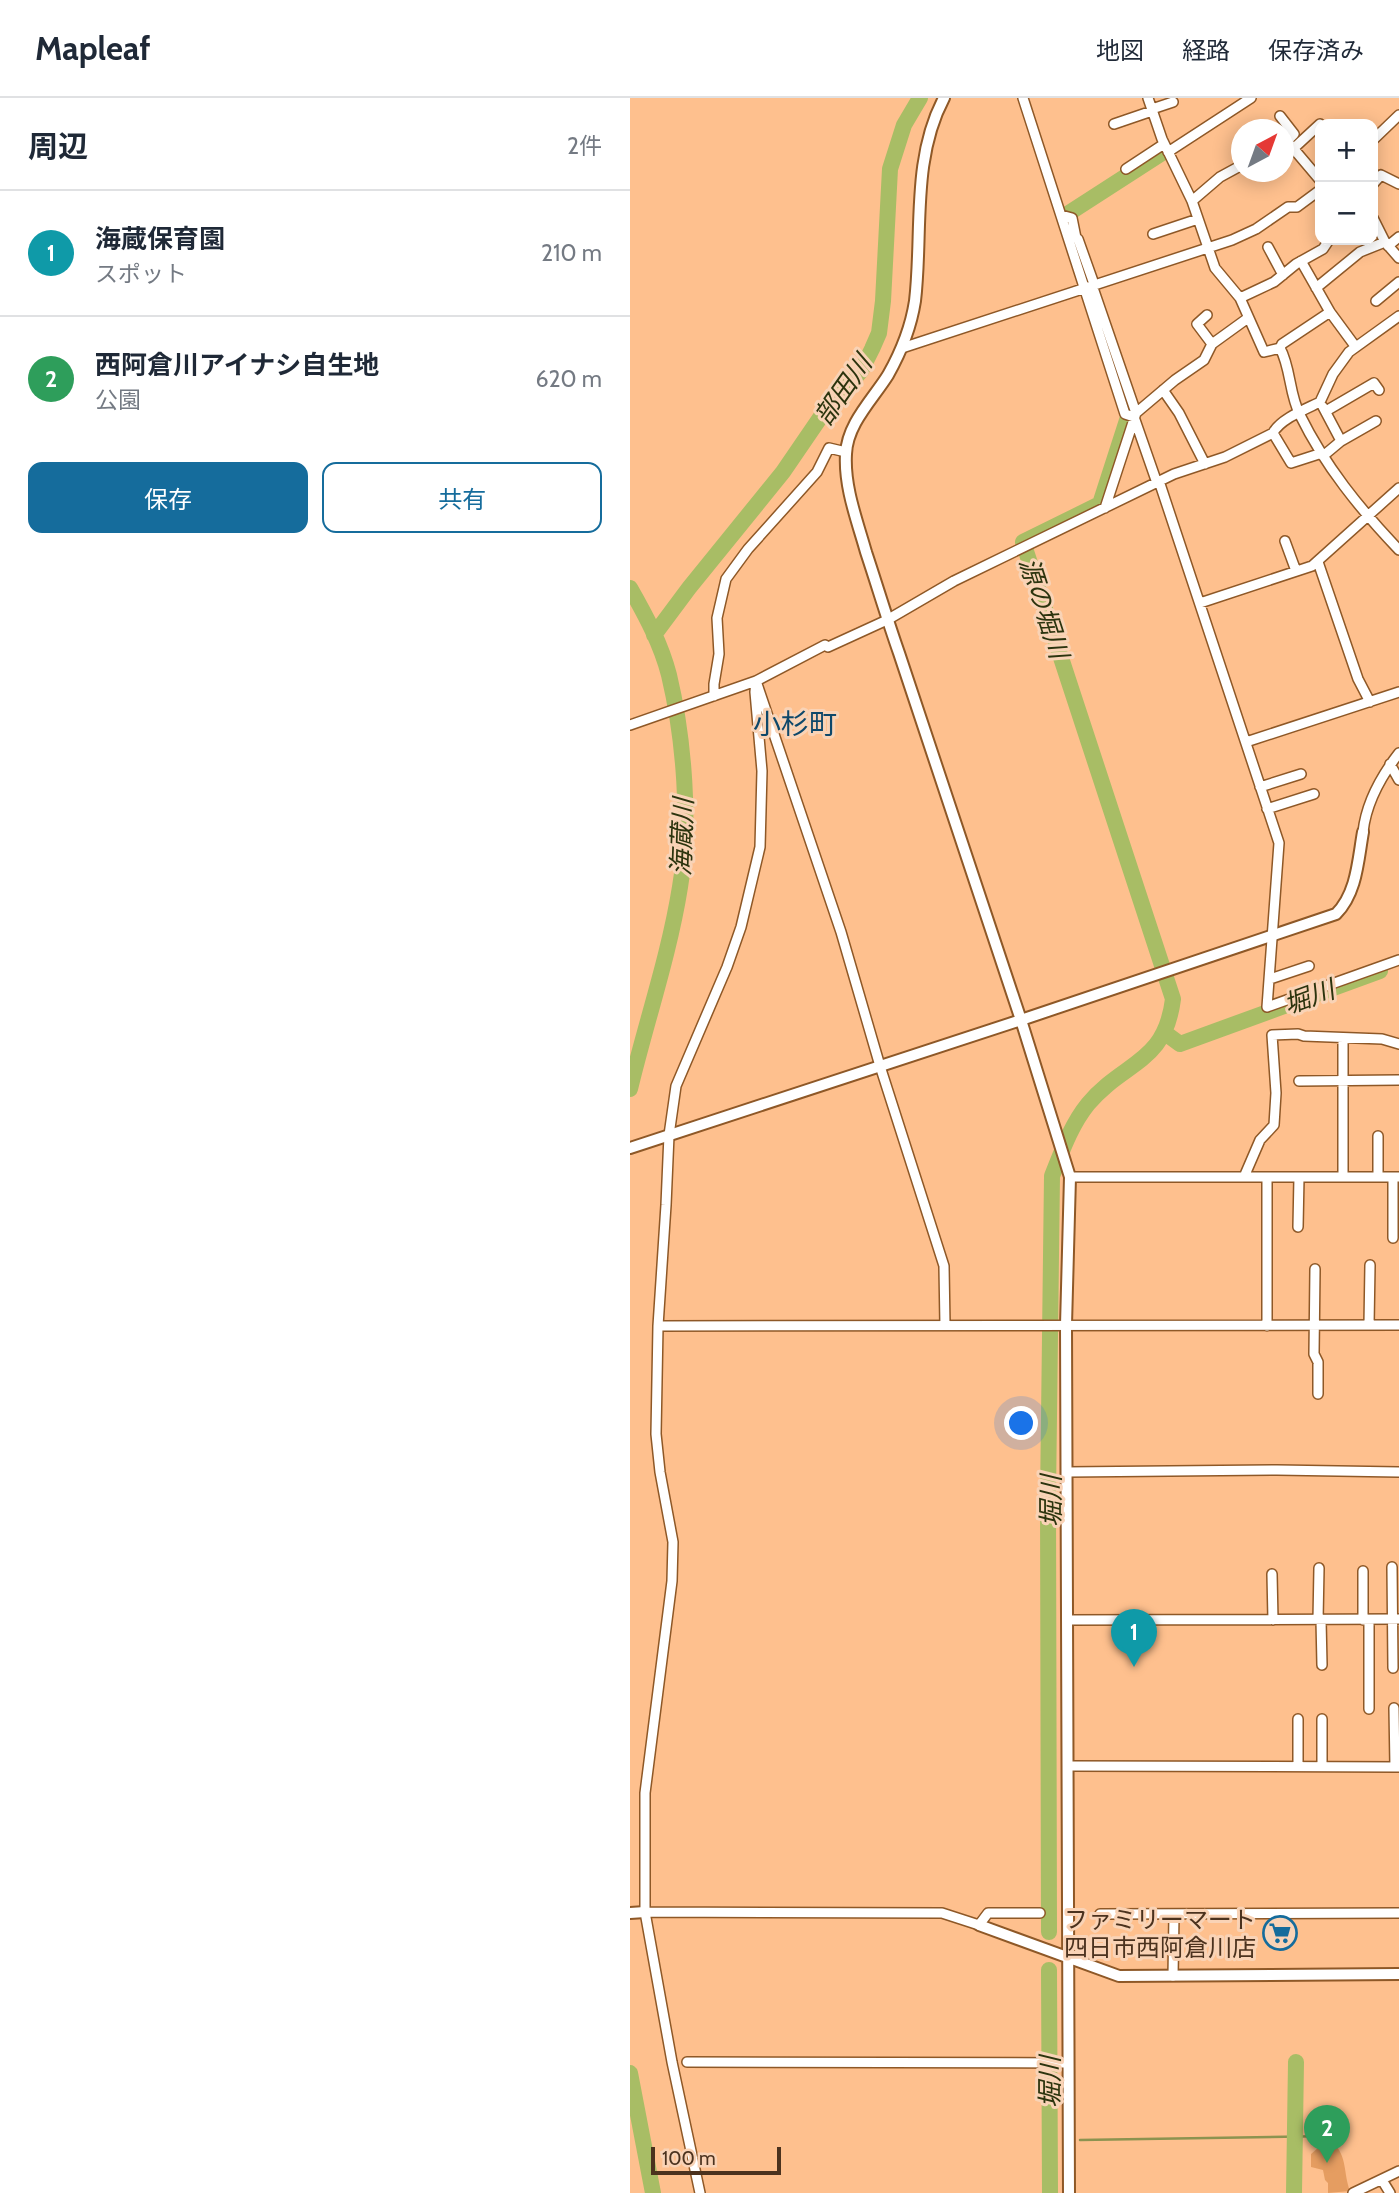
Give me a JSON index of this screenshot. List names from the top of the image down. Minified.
{"districts":["小杉町"],"water":["部田川","源の堀川","海蔵川","堀川"],"places":{"supermarket":["ファミリーマート 四日市西阿倉川店"]},"scale_bar":"100 m","north":"top right","page":{"header":"Mapleaf","nav":["地図","経路","保存済み"],"heading":["周辺","2件"],"map_buttons":["+","−"],"list":[{"mark":"1","name":"海蔵保育園","note":"スポット","value":"210 m"},{"mark":"2","name":"西阿倉川アイナシ自生地","note":"公園","value":"620 m"}],"buttons":["保存","共有"],"pins":["1","2"],"scale":"100 m"}}
